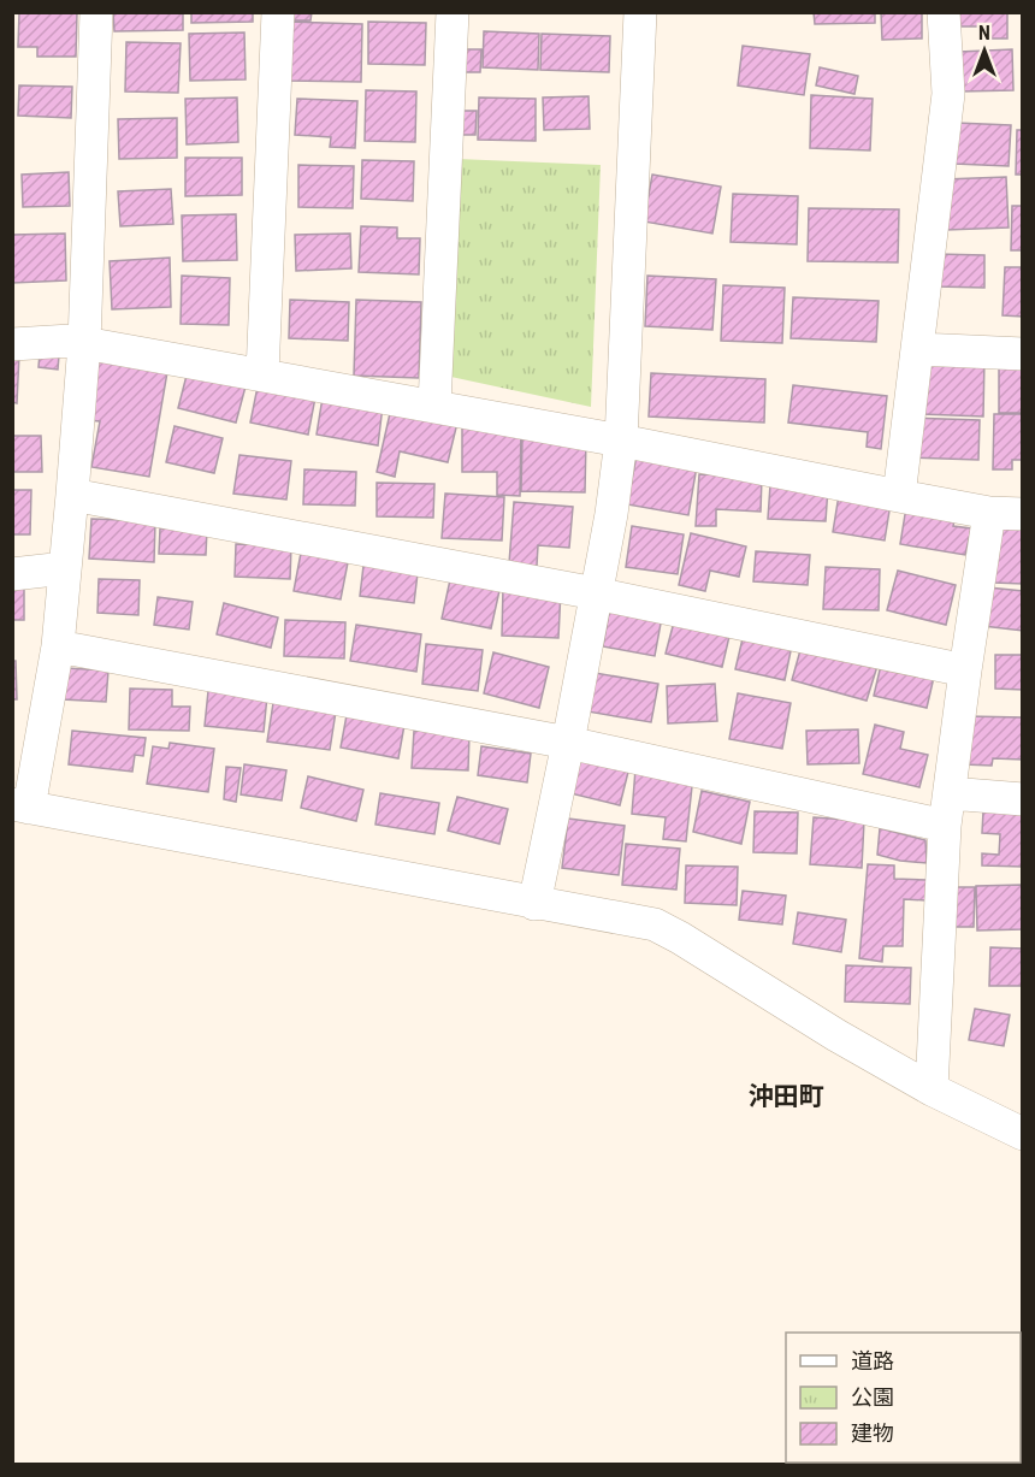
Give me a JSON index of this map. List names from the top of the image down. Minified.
{"districts":["沖田町"],"legend":["道路","公園","建物"],"north":"top"}
